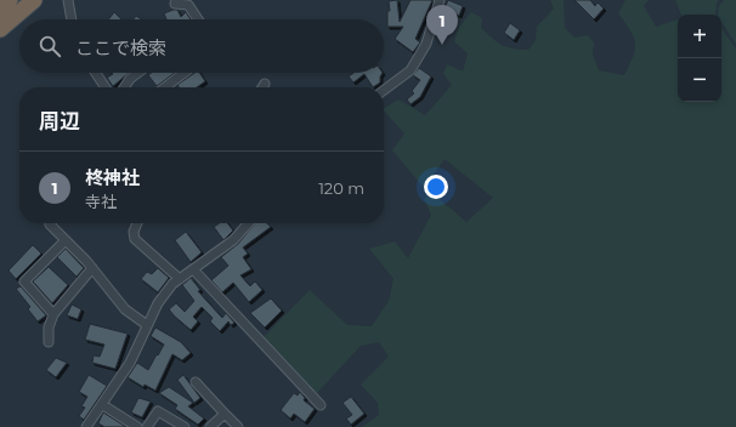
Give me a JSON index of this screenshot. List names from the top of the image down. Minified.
{"page":{"pins":"1","map_buttons":["+","−"],"search":"ここで検索","heading":"周辺","list":[{"mark":"1","name":"柊神社","note":"寺社","value":"120 m"}]}}
